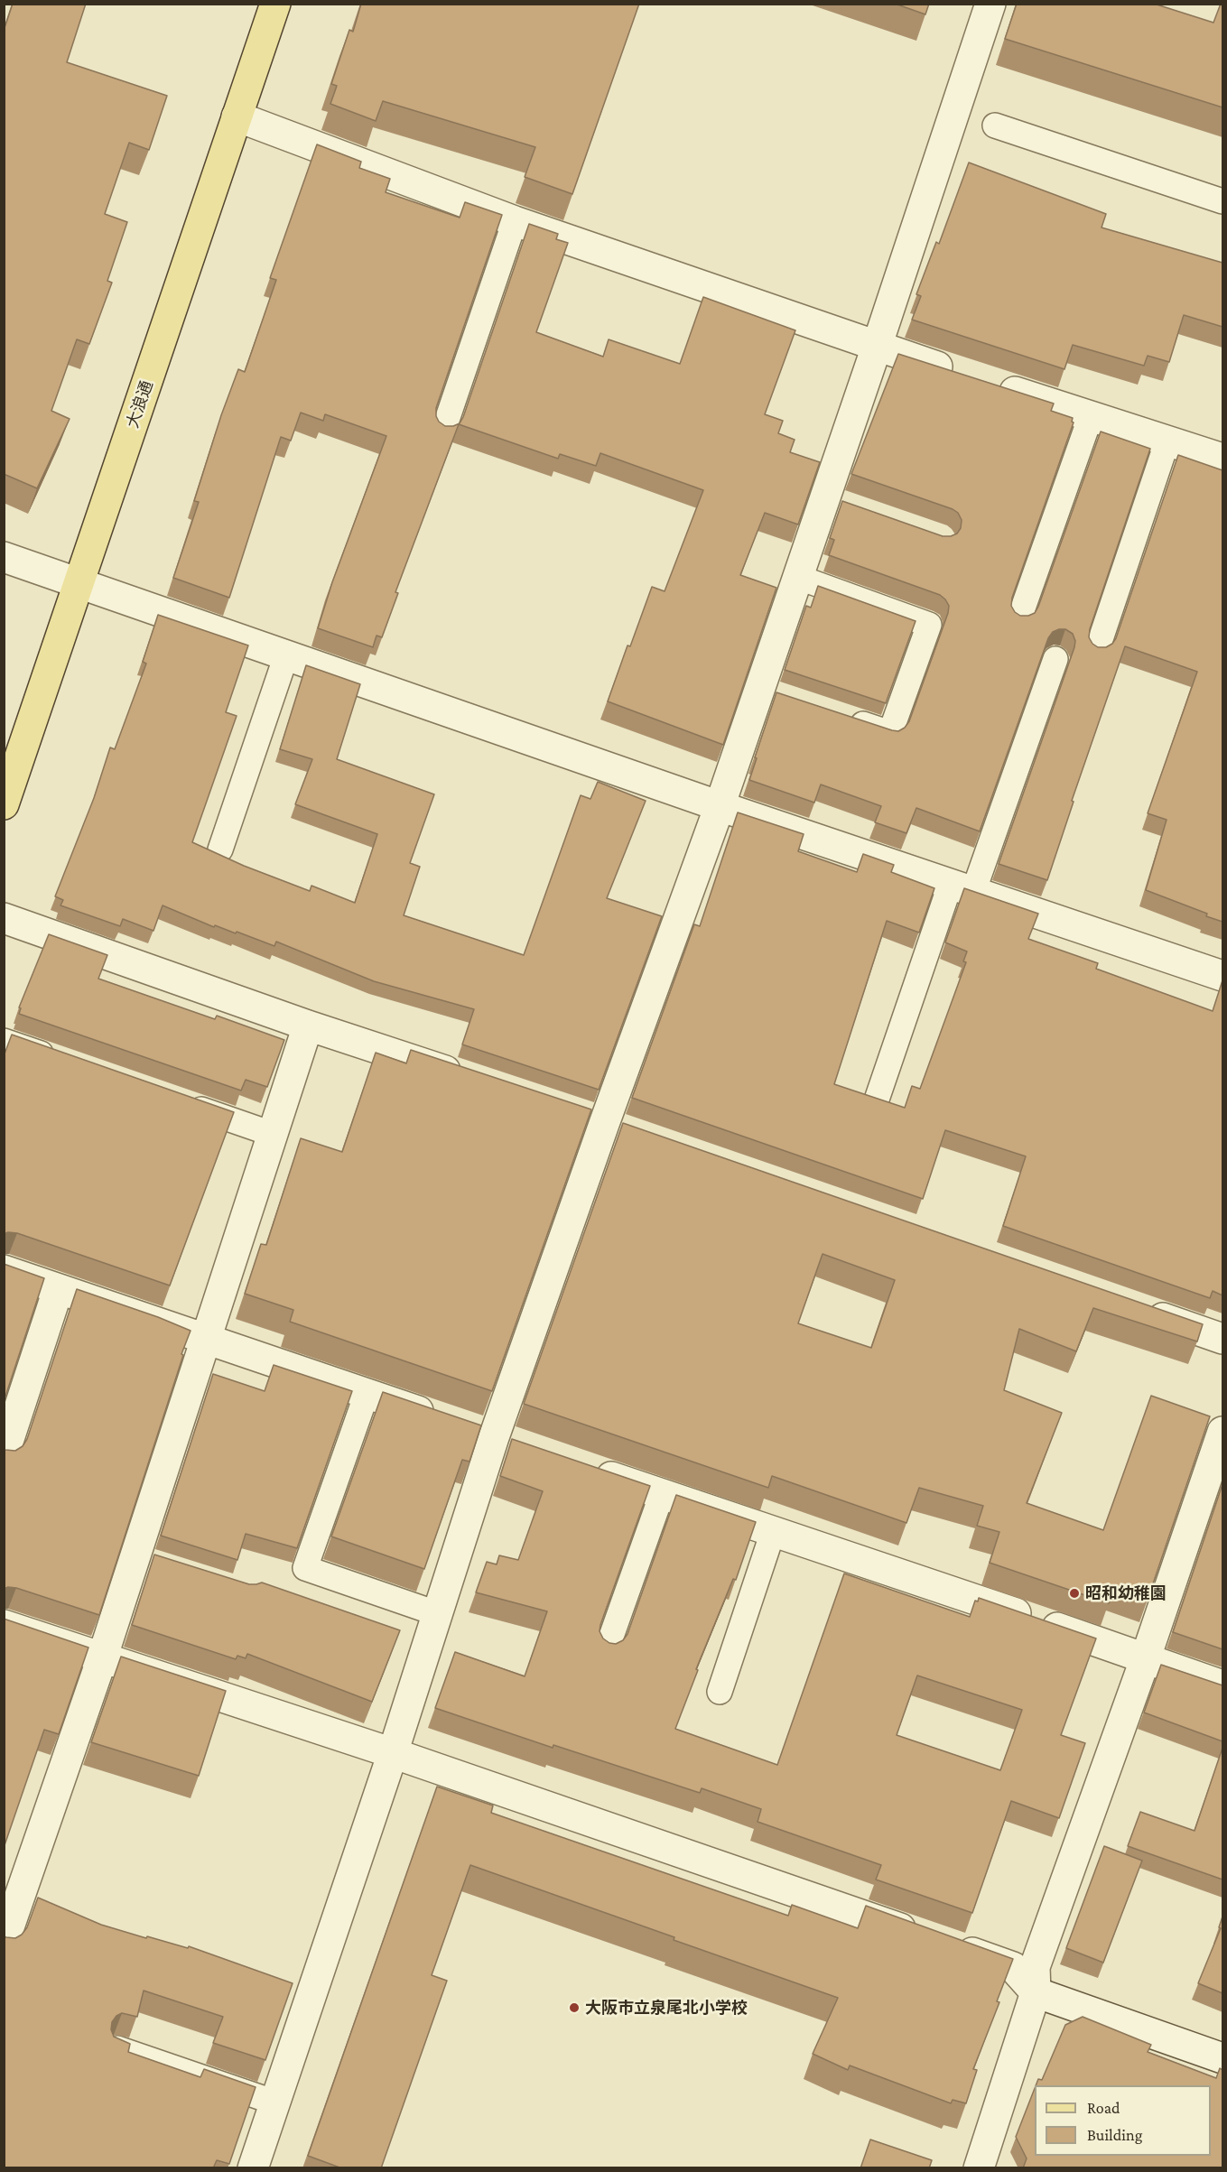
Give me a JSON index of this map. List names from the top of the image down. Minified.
{"streets":{"main road":["大浪通"]},"places":["昭和幼稚園","大阪市立泉尾北小学校"],"legend":["Road","Building"]}
